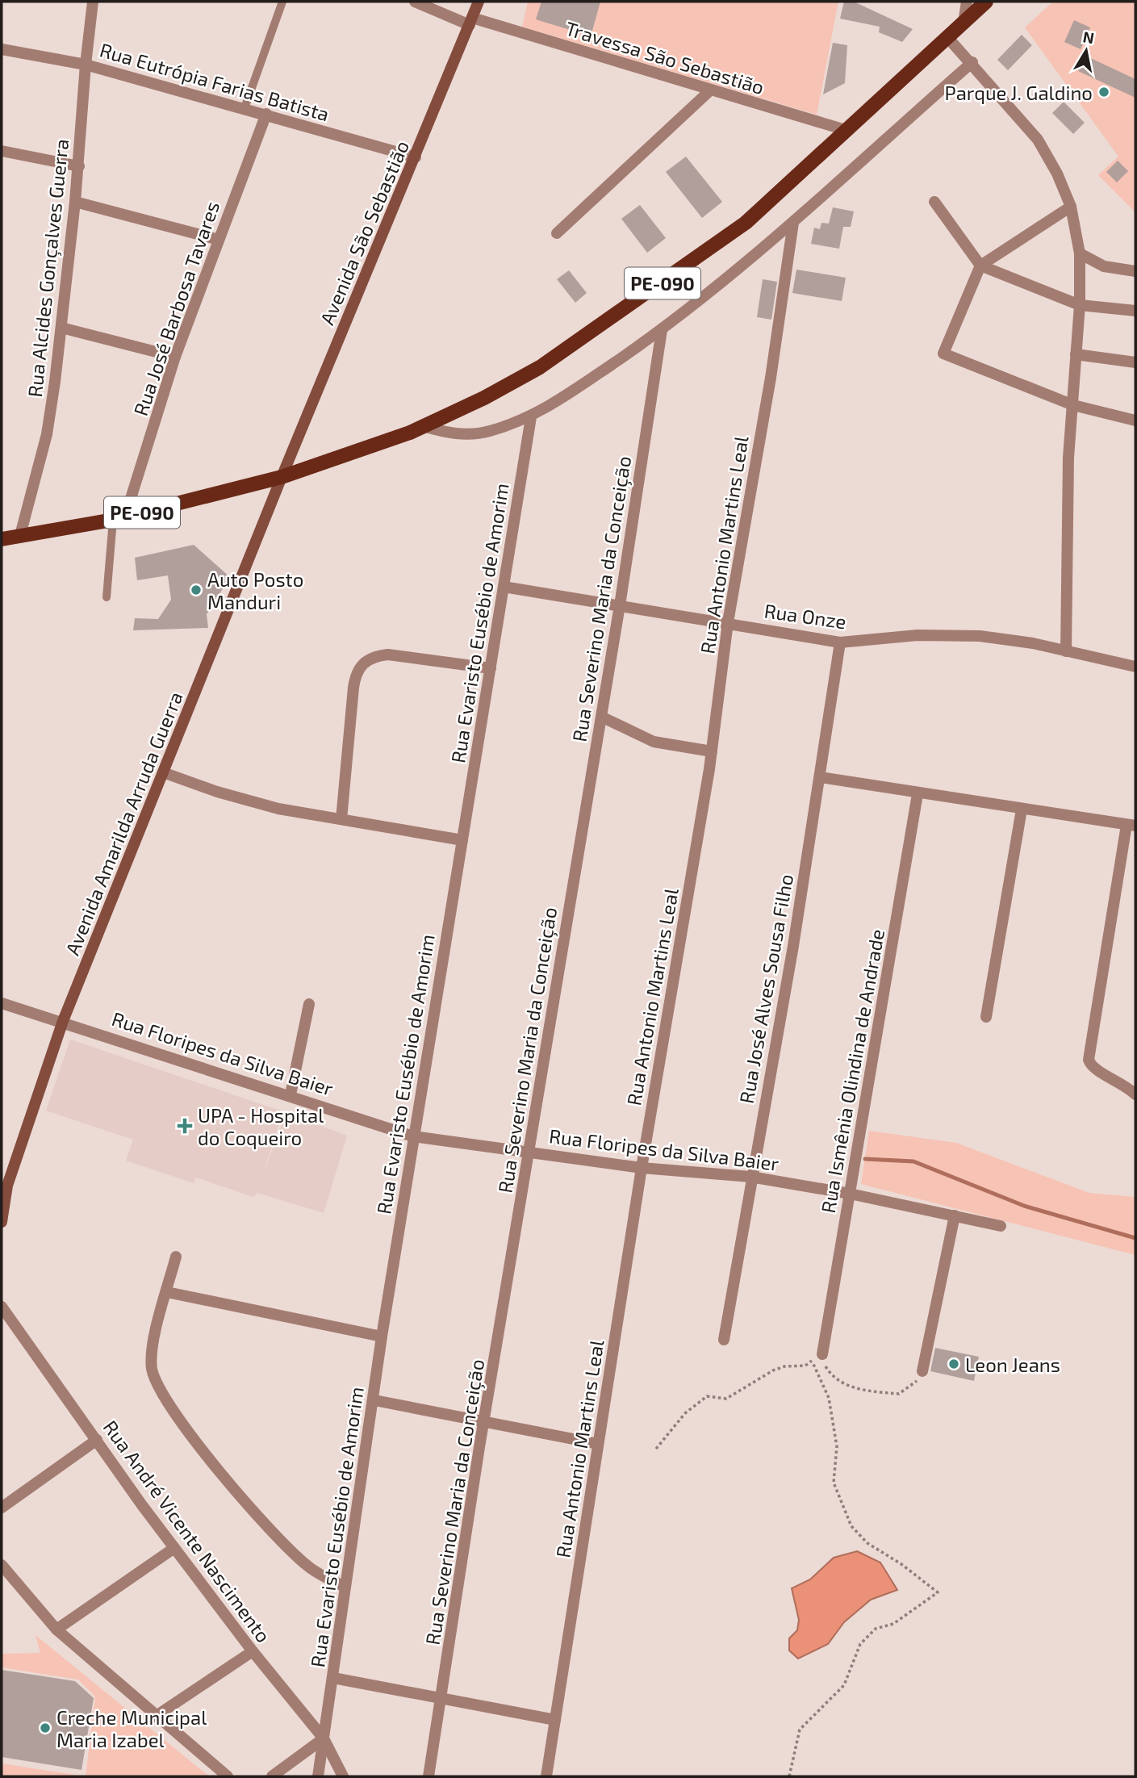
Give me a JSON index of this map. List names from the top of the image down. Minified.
{"streets":{"main road":["Avenida São Sebastião","PE-090","Avenida Amarilda Arruda Guerra"],"street":["Travessa São Sebastião","Rua Eutrópia Farias Batista","Rua Alcides Gonçalves Guerra","Rua José Barbosa Tavares","Rua Antonio Martins Leal","Rua Severino Maria da Conceição","Rua Onze","Rua Evaristo Eusébio de Amorim","Rua José Alves Sousa Filho","Rua Floripes da Silva Baier","Rua Ismênia Olindina de Andrade","Rua André Vicente Nascimento"]},"crossings":[["Travessa São Sebastião","Avenida São Sebastião"],["Travessa São Sebastião","PE-090"],["Rua Eutrópia Farias Batista","Avenida São Sebastião"],["Rua Eutrópia Farias Batista","Rua Alcides Gonçalves Guerra"],["Rua Eutrópia Farias Batista","Rua José Barbosa Tavares"],["Avenida São Sebastião","PE-090"],["Avenida São Sebastião","Avenida Amarilda Arruda Guerra"],["Rua Alcides Gonçalves Guerra","PE-090"],["PE-090","Rua José Barbosa Tavares"],["PE-090","Avenida Amarilda Arruda Guerra"],["Rua Antonio Martins Leal","Rua Onze"],["Rua Antonio Martins Leal","Rua Floripes da Silva Baier"],["Rua Severino Maria da Conceição","Rua Onze"],["Rua Severino Maria da Conceição","Rua Floripes da Silva Baier"],["Rua Onze","Rua Evaristo Eusébio de Amorim"],["Rua Onze","Rua José Alves Sousa Filho"],["Rua Evaristo Eusébio de Amorim","Rua Floripes da Silva Baier"],["Rua Evaristo Eusébio de Amorim","Rua André Vicente Nascimento"],["Avenida Amarilda Arruda Guerra","Rua Floripes da Silva Baier"],["Rua José Alves Sousa Filho","Rua Floripes da Silva Baier"],["Rua Floripes da Silva Baier","Rua Ismênia Olindina de Andrade"]],"places":{"other":["Parque J. Galdino","Auto Posto Manduri","Leon Jeans","Creche Municipal Maria Izabel"],"health":["UPA - Hospital do Coqueiro"]},"north":"top"}
